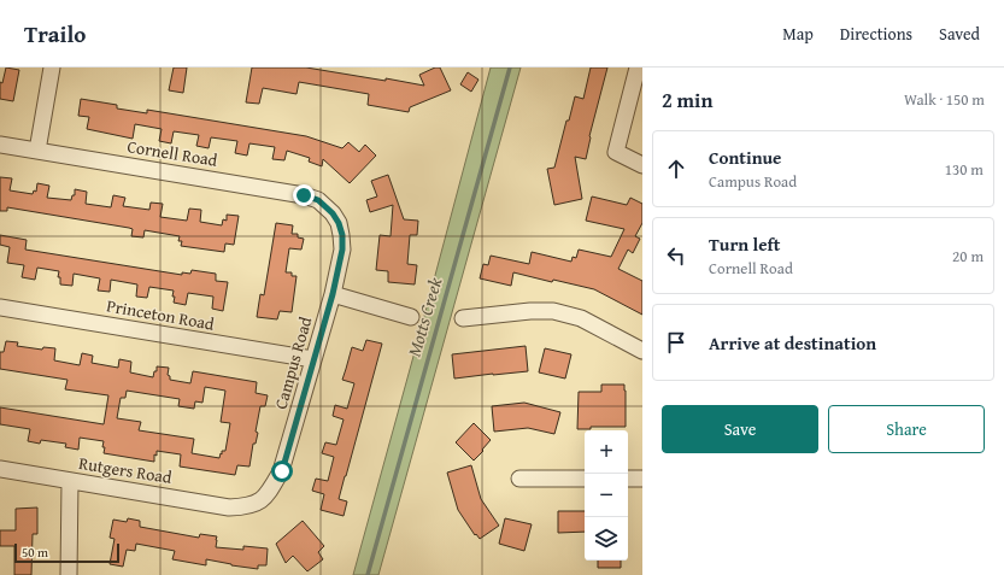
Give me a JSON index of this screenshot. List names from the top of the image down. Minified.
{"streets":{"street":["Cornell Road","Princeton Road","Campus Road","Rutgers Road"]},"crossings":[["Cornell Road","Campus Road"],["Princeton Road","Campus Road"],["Campus Road","Rutgers Road"]],"water":["Motts Creek"],"scale_bar":"50 m","page":{"header":"Trailo","nav":["Map","Directions","Saved"],"heading":["2 min","Walk · 150 m"],"list":[["Continue","Campus Road","130 m"],["Turn left","Cornell Road","20 m"],"Arrive at destination"],"buttons":["Save","Share"],"map_buttons":["+","−"],"scale":"50 m"}}
